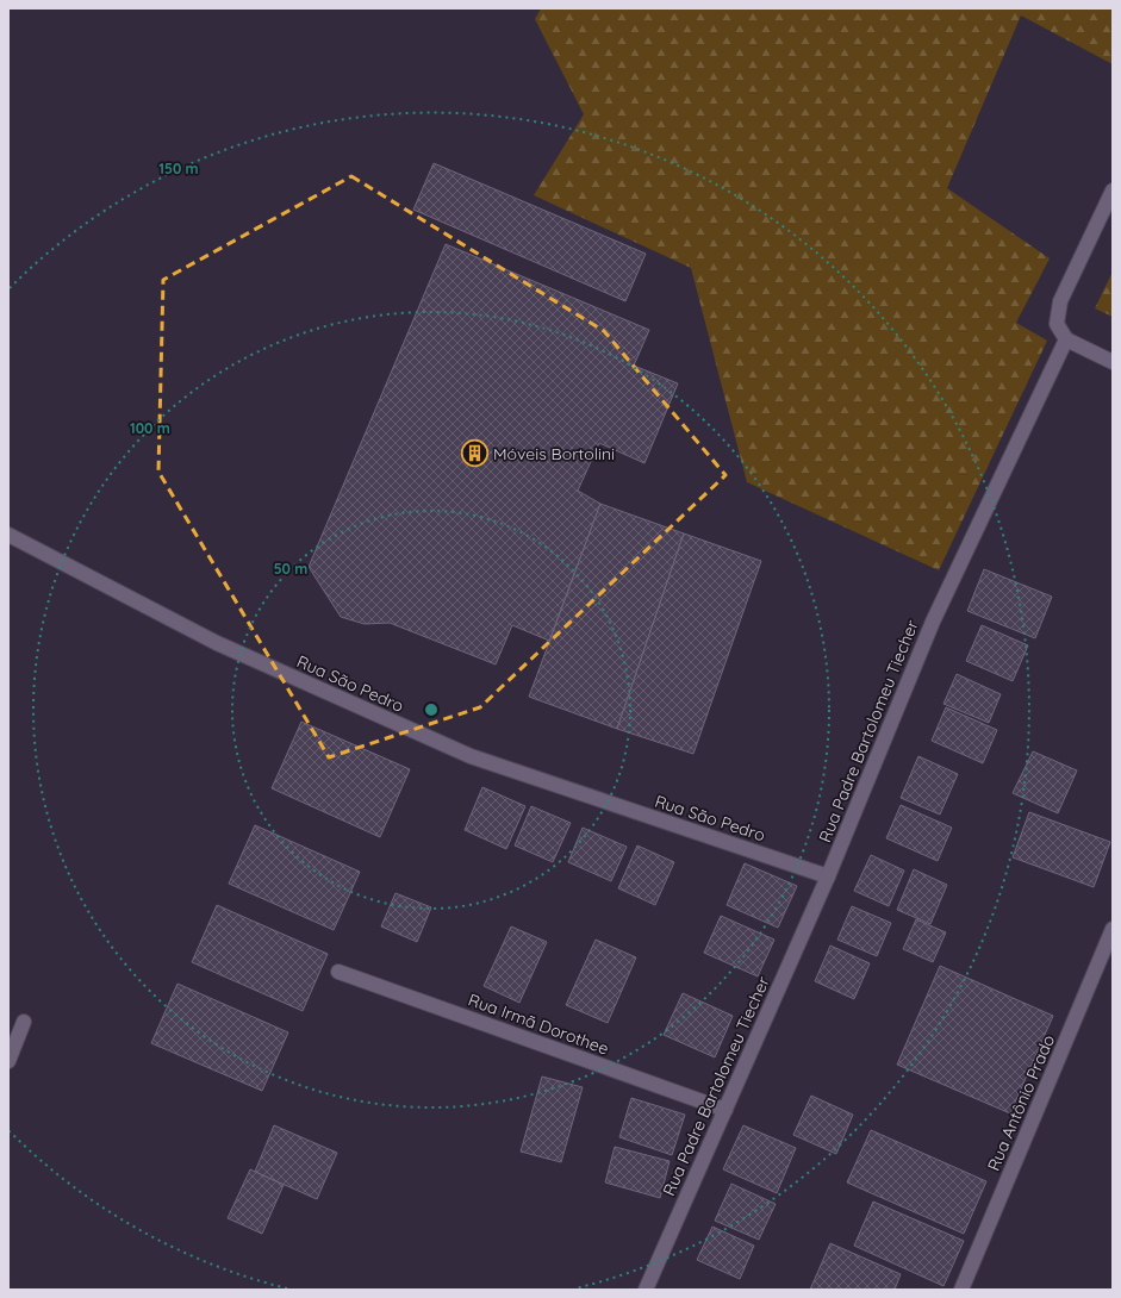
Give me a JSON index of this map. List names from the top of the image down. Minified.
{"streets":{"street":["Rua São Pedro","Rua Padre Bartolomeu Tiecher","Rua Irmã Dorothee","Rua Antônio Prado"]},"crossings":[["Rua São Pedro","Rua Padre Bartolomeu Tiecher"],["Rua Padre Bartolomeu Tiecher","Rua Irmã Dorothee"]],"places":{"building":["Móveis Bortolini"]},"rings":["150 m","100 m","50 m"]}
